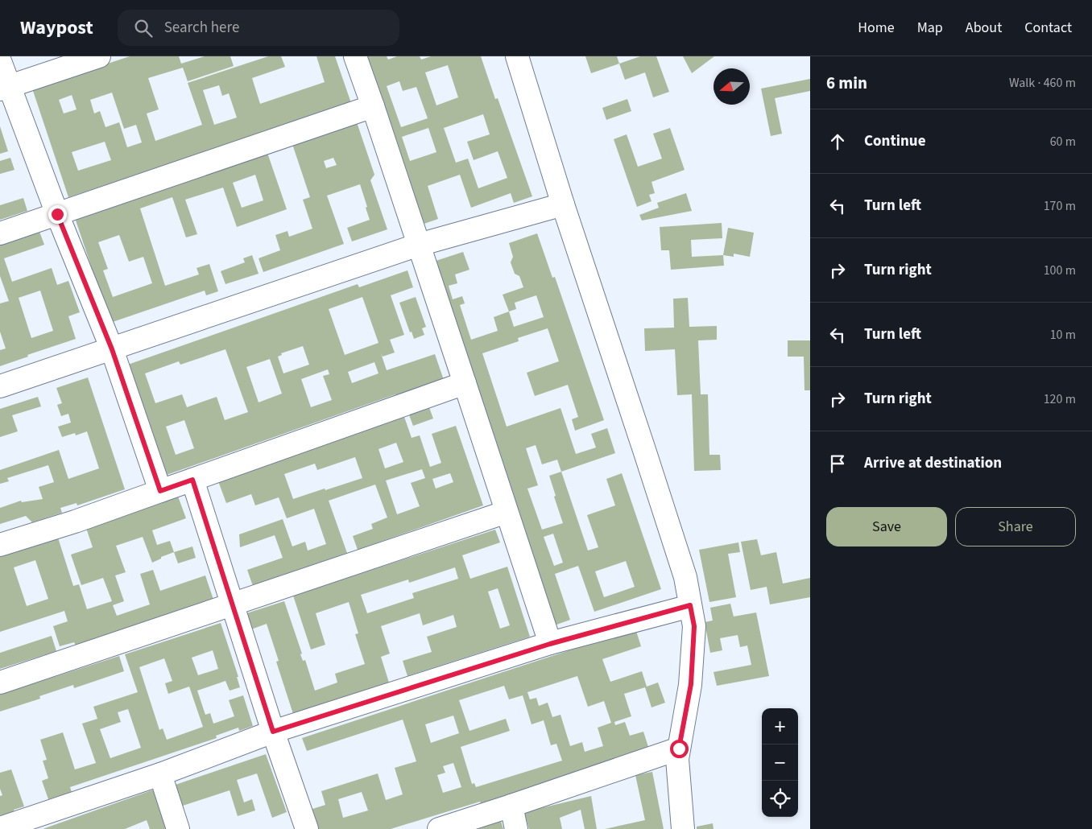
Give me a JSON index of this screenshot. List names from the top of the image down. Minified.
{"north":"left","page":{"header":"Waypost","search":"Search here","nav":["Home","Map","About","Contact"],"heading":["6 min","Walk · 460 m"],"list":[["Continue","60 m"],["Turn left","170 m"],["Turn right","100 m"],["Turn left","10 m"],["Turn right","120 m"],"Arrive at destination"],"buttons":["Save","Share"],"map_buttons":["+","−"]}}
